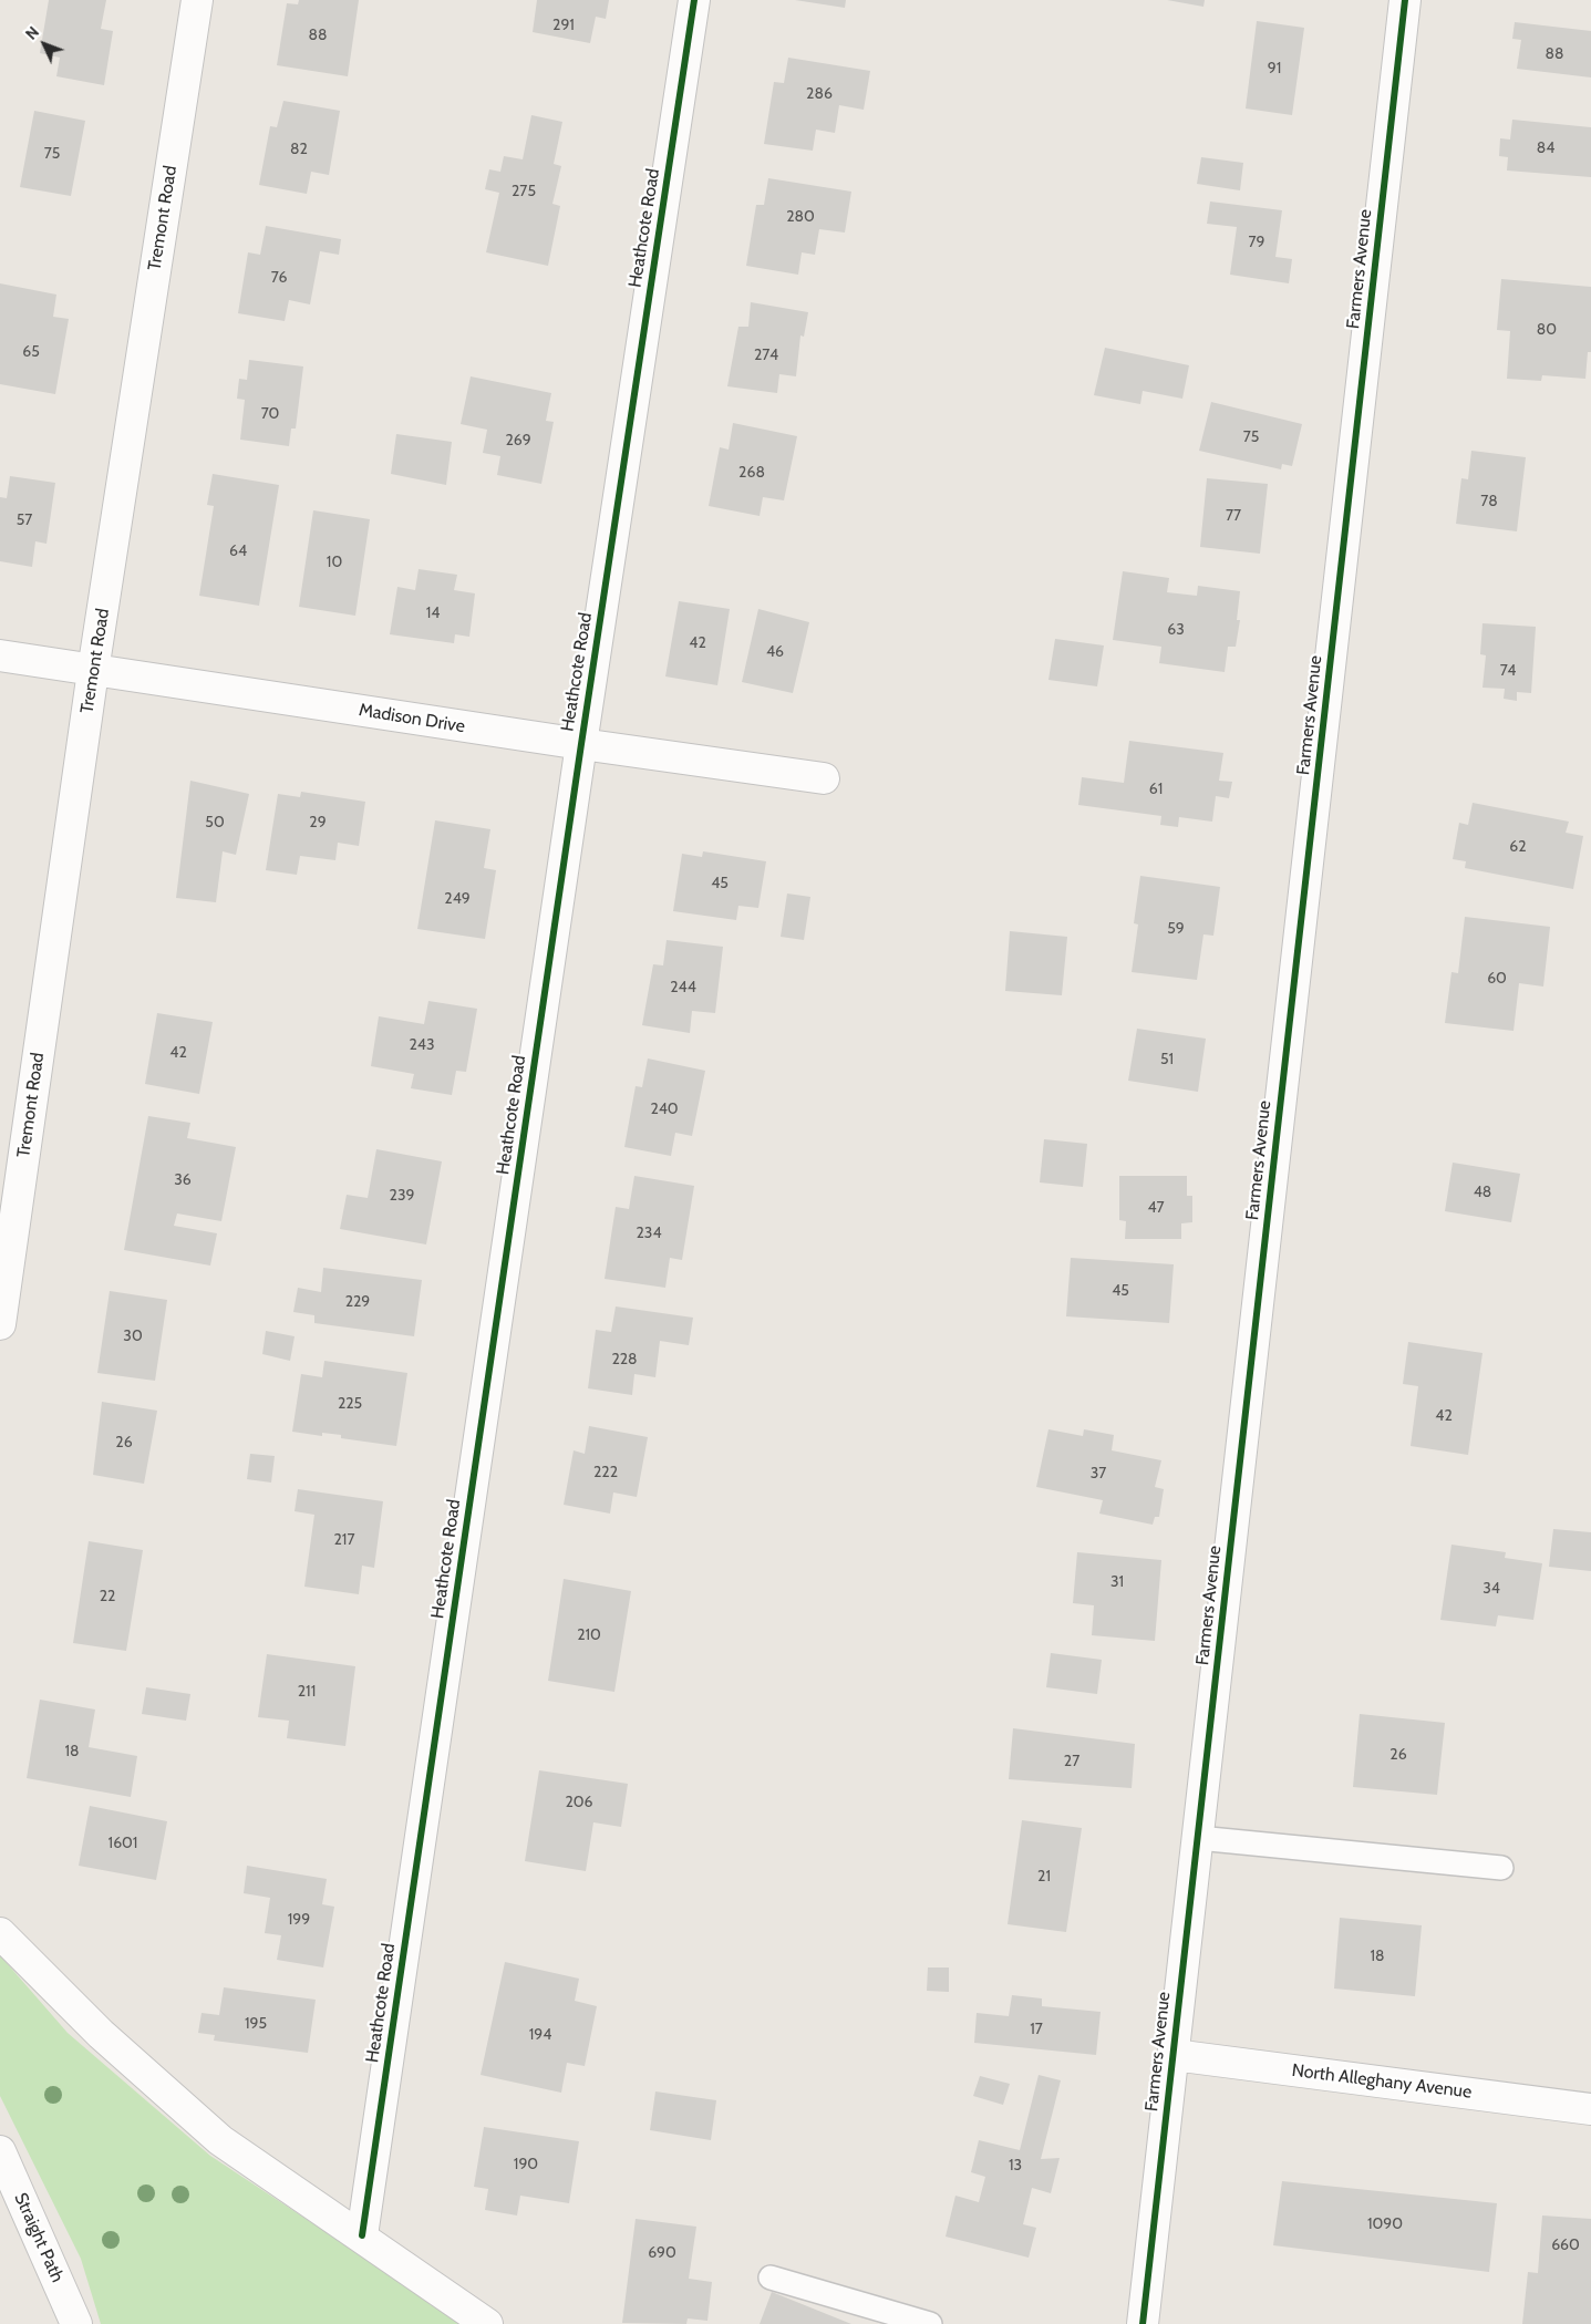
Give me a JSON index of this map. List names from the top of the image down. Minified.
{"streets":{"street":["Tremont Road","Heathcote Road","Farmers Avenue","Madison Drive","North Alleghany Avenue","Straight Path"]},"crossings":[["Tremont Road","Madison Drive"],["Heathcote Road","Madison Drive"],["Farmers Avenue","North Alleghany Avenue"]],"house_numbers":["291","88","88","91","286","84","82","75","275","280","79","76","80","65","274","70","75","269","268","78","77","57","64","10","14","63","42","46","74","61","50","29","62","45","249","59","60","244","243","42","51","240","36","48","239","47","234","45","229","30","228","225","42","26","222","37","217","31","34","22","210","211","18","26","27","206","1601","21","199","18","195","17","194","190","13","1090","660","690"],"north":"top left"}
